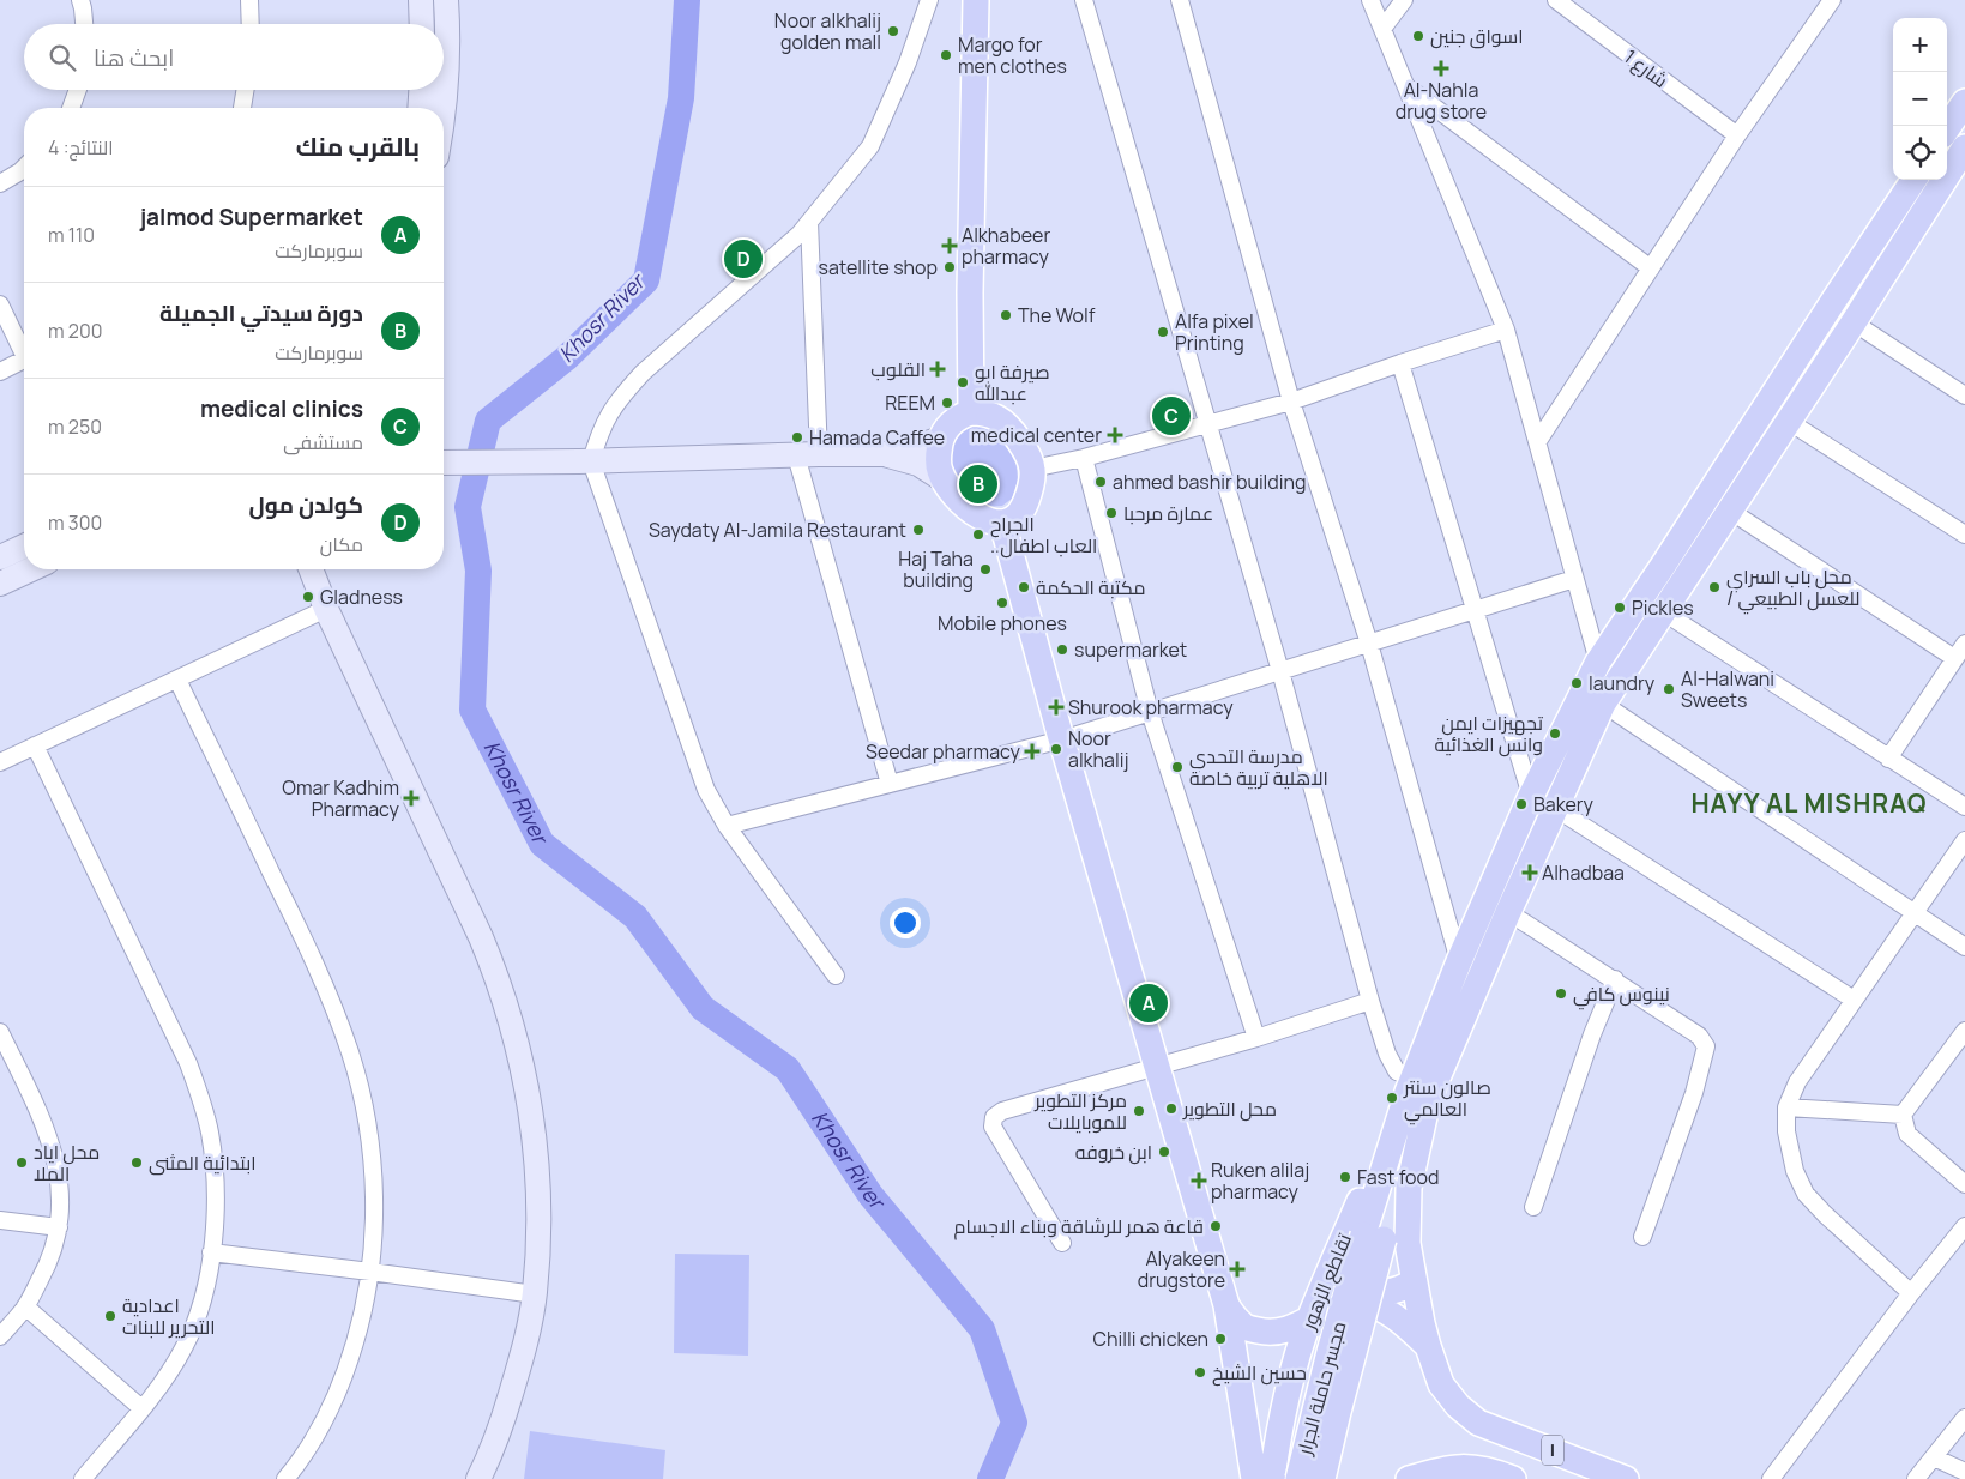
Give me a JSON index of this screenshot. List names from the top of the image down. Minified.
{"streets":{"main road":["تقاطع الزهور","مجسر حاملة الجرار","١"],"street":["شارع 1"]},"crossings":[["تقاطع الزهور","مجسر حاملة الجرار"]],"districts":["HAYY AL MISHRAQ"],"water":["Khosr River"],"places":{"other":["Noor alkhalij golden mall","اسواق جنين","Margo for men clothes","satellite shop","The Wolf","Alfa pixel Printing","صيرفة ابو عبدالله","REEM","Hamada Caffee","ahmed bashir building","عمارة مرحبا","Saydaty Al-Jamila Restaurant","الجراح ..العاب اطفال","Haj Taha building","مكتبة الحكمة","محل باب السراي / للعسل الطبيعي","Gladness","Mobile phones","Pickles","supermarket","laundry","Al-Halwani Sweets","تجهيزات ايمن وانس الغذائية","Noor alkhalij","مدرسة التحدي الاهلية تربية خاصة","Bakery","نينوس كافي","صالون سنتر العالمي","محل التطوير","مركز التطوير للموبايلات","ابن خروفه","محل اياد الملا","ابتدائية المثنى","Fast food","قاعة همر للرشاقة وبناء الاجسام","اعدادية التحرير للبنات","Chilli chicken","حسين الشيخ"],"health":["Al-Nahla drug store","Alkhabeer pharmacy","القلوب","medical center","Shurook pharmacy","Seedar pharmacy","Omar Kadhim Pharmacy","Alhadbaa","Ruken alilaj pharmacy","Alyakeen drugstore"]},"page":{"map_buttons":["+","−"],"search":"ابحث هنا","heading":["بالقرب منك","النتائج: 4"],"list":[{"mark":"A","name":"jalmod Supermarket","note":"سوبرماركت","value":"110 m"},{"mark":"B","name":"دورة سيدتي الجميلة","note":"سوبرماركت","value":"200 m"},{"mark":"C","name":"medical clinics","note":"مستشفى","value":"250 m"},{"mark":"D","name":"كولدن مول","note":"مكان","value":"300 m"}],"pins":["D","C","B","A"]}}
